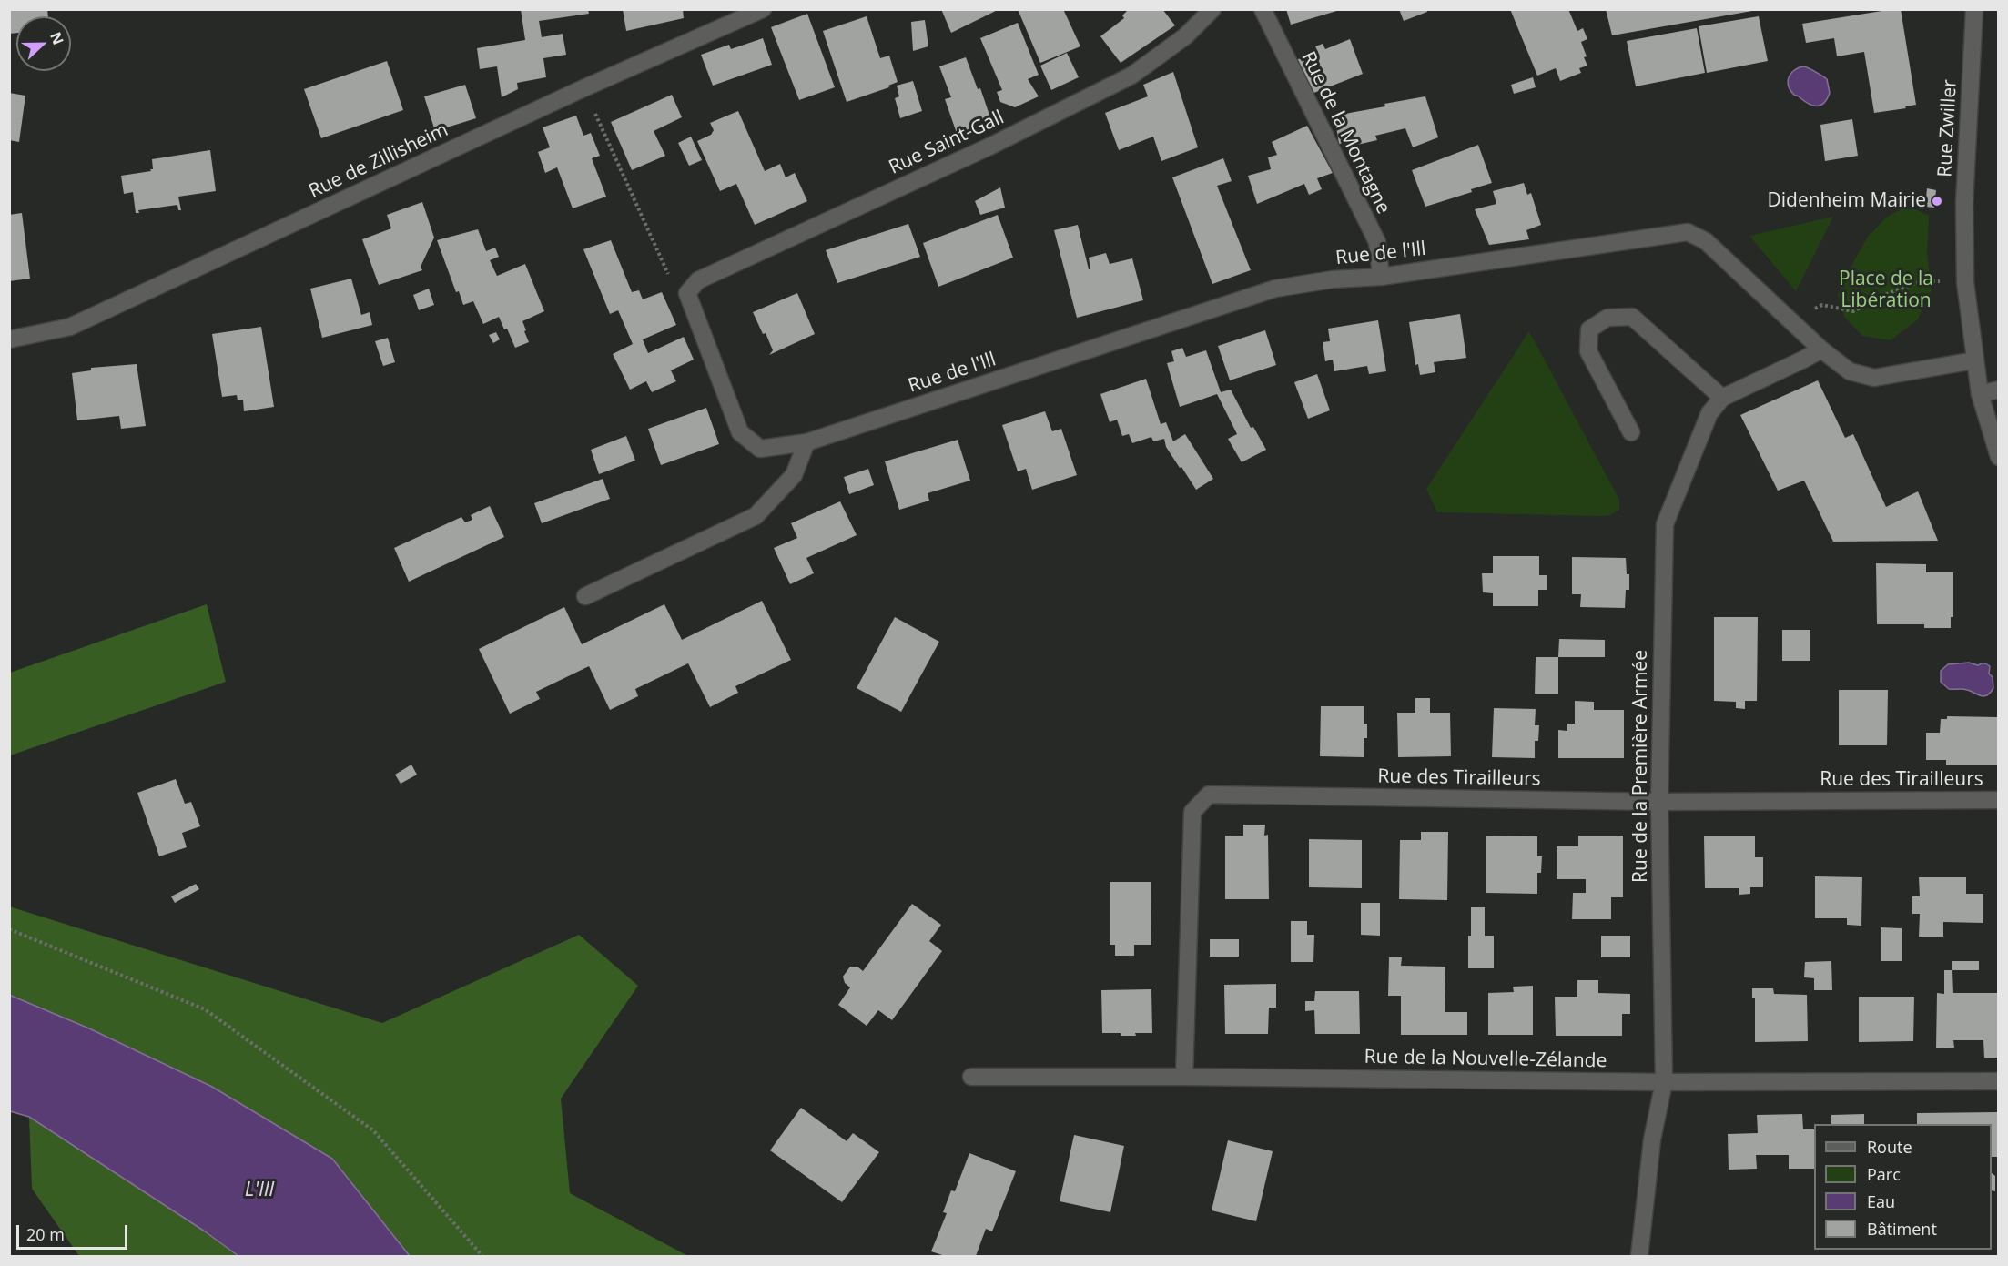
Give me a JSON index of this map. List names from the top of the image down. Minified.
{"streets":{"street":["Rue Zwiller","Rue de la Montagne","Rue Saint-Gall","Rue de Zillisheim","Rue de l'Ill","Rue de la Première Armée","Rue des Tirailleurs","Rue de la Nouvelle-Zélande"]},"crossings":[["Rue Zwiller","Rue de l'Ill"],["Rue de la Montagne","Rue de l'Ill"],["Rue Saint-Gall","Rue de l'Ill"],["Rue de l'Ill","Rue de la Première Armée"],["Rue de la Première Armée","Rue des Tirailleurs"],["Rue de la Première Armée","Rue de la Nouvelle-Zélande"],["Rue des Tirailleurs","Rue de la Nouvelle-Zélande"]],"water":["L'Ill"],"parks":["Place de la Libération"],"places":["Didenheim Mairie"],"legend":["Route","Parc","Eau","Bâtiment"],"scale_bar":"20 m","north":"right"}
